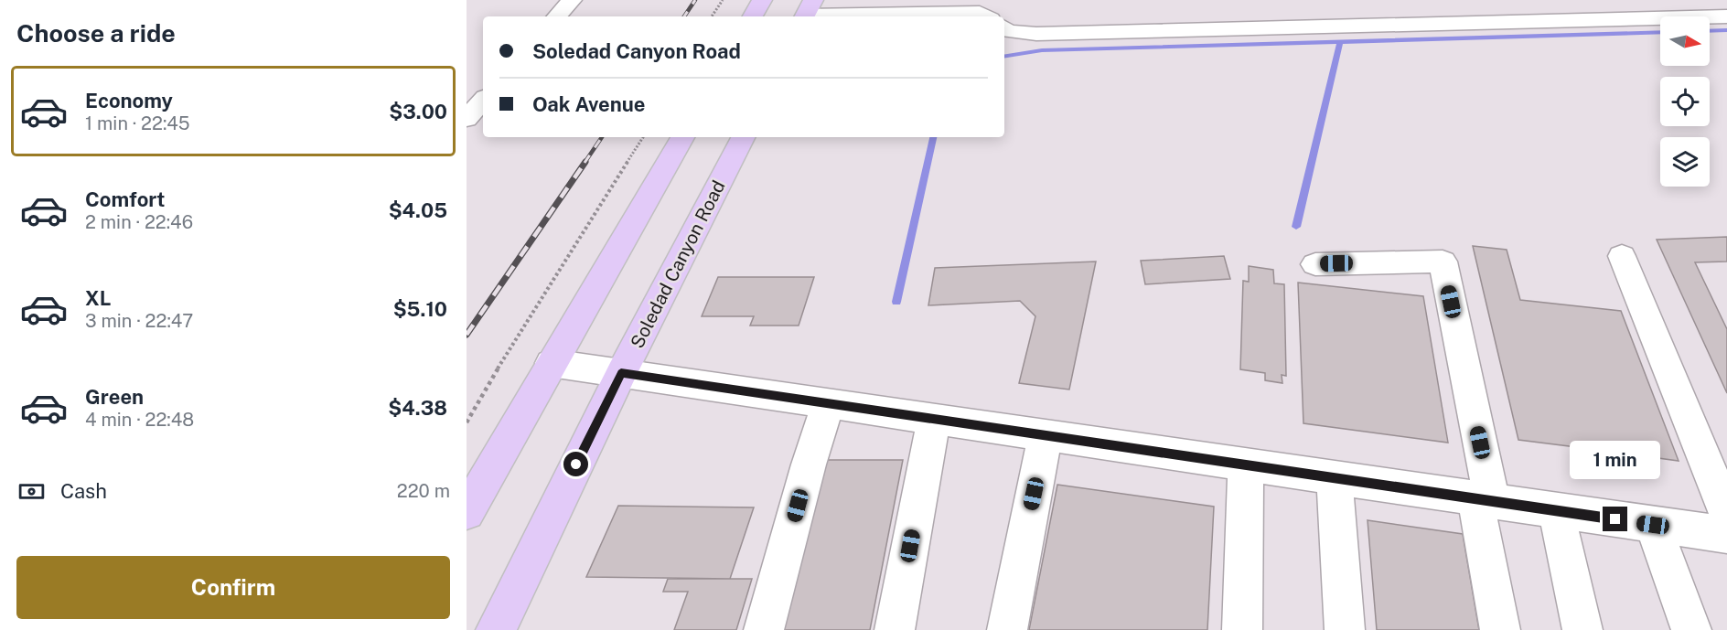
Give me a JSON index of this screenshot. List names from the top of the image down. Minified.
{"streets":{"main road":["Soledad Canyon Road"]},"north":"right","page":{"heading":"Choose a ride","banner":["Soledad Canyon Road","Oak Avenue"],"list":[{"name":"Economy","note":"1 min · 22:45","value":"$3.00"},{"name":"Comfort","note":"2 min · 22:46","value":"$4.05"},{"name":"XL","note":"3 min · 22:47","value":"$5.10"},{"name":"Green","note":"4 min · 22:48","value":"$4.38"}],"bubble":"1 min","pay":["Cash","220 m"],"buttons":"Confirm"}}
